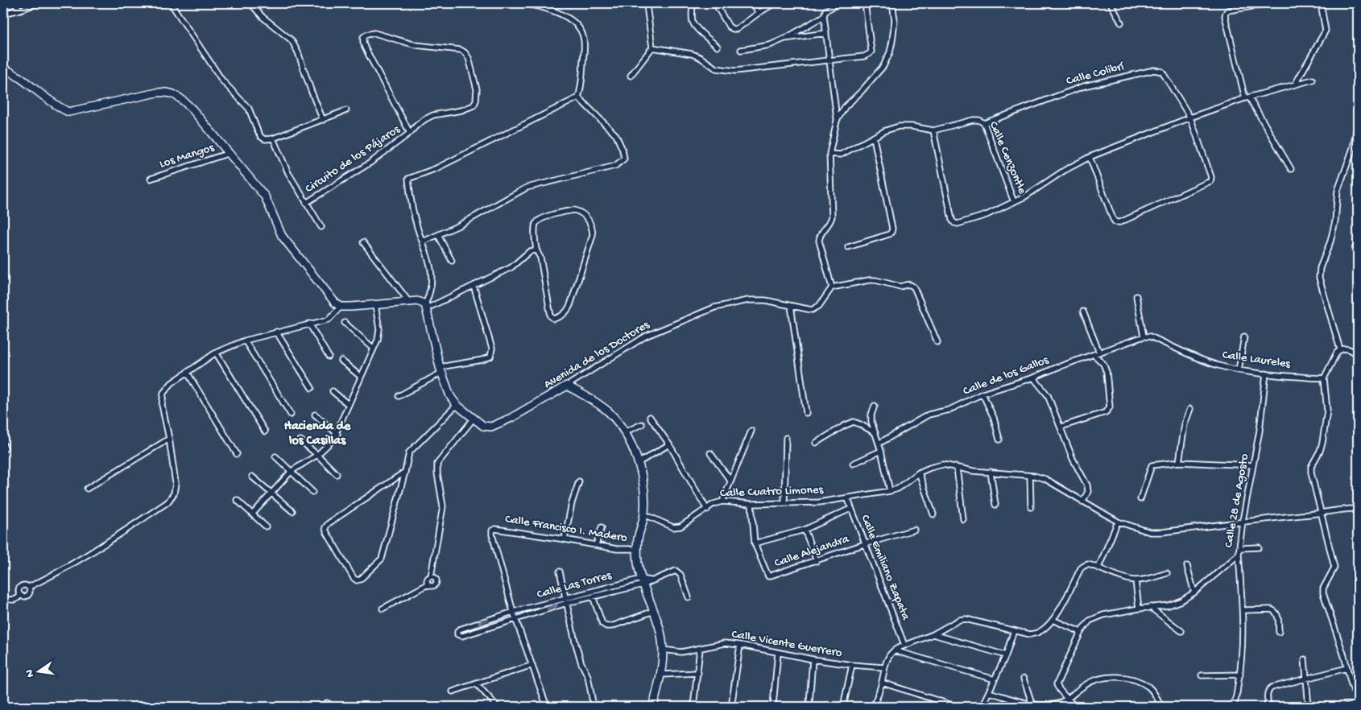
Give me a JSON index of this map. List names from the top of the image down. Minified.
{"streets":{"main road":["Avenida de los Doctores"],"street":["Calle Colibrí","Los Mangos","Calle Cenzontle","Circuito de los Pájaros","Calle Laureles","Calle de los Gallos","Calle Cuatro Limones","Calle 28 de Agosto","Calle Francisco I. Madero","Calle Alejandra","Calle Emiliano Zapata","Calle Las Torres","Calle Vicente Guerrero"]},"crossings":[["Calle Colibrí","Calle Cenzontle"],["Calle Laureles","Calle de los Gallos"],["Calle Laureles","Calle 28 de Agosto"],["Calle Cuatro Limones","Calle 28 de Agosto"],["Calle Cuatro Limones","Calle Alejandra"],["Calle Cuatro Limones","Calle Emiliano Zapata"],["Calle Francisco I. Madero","Calle Las Torres"],["Calle Alejandra","Calle Emiliano Zapata"]],"districts":["Hacienda de los Casillas"],"north":"left"}
